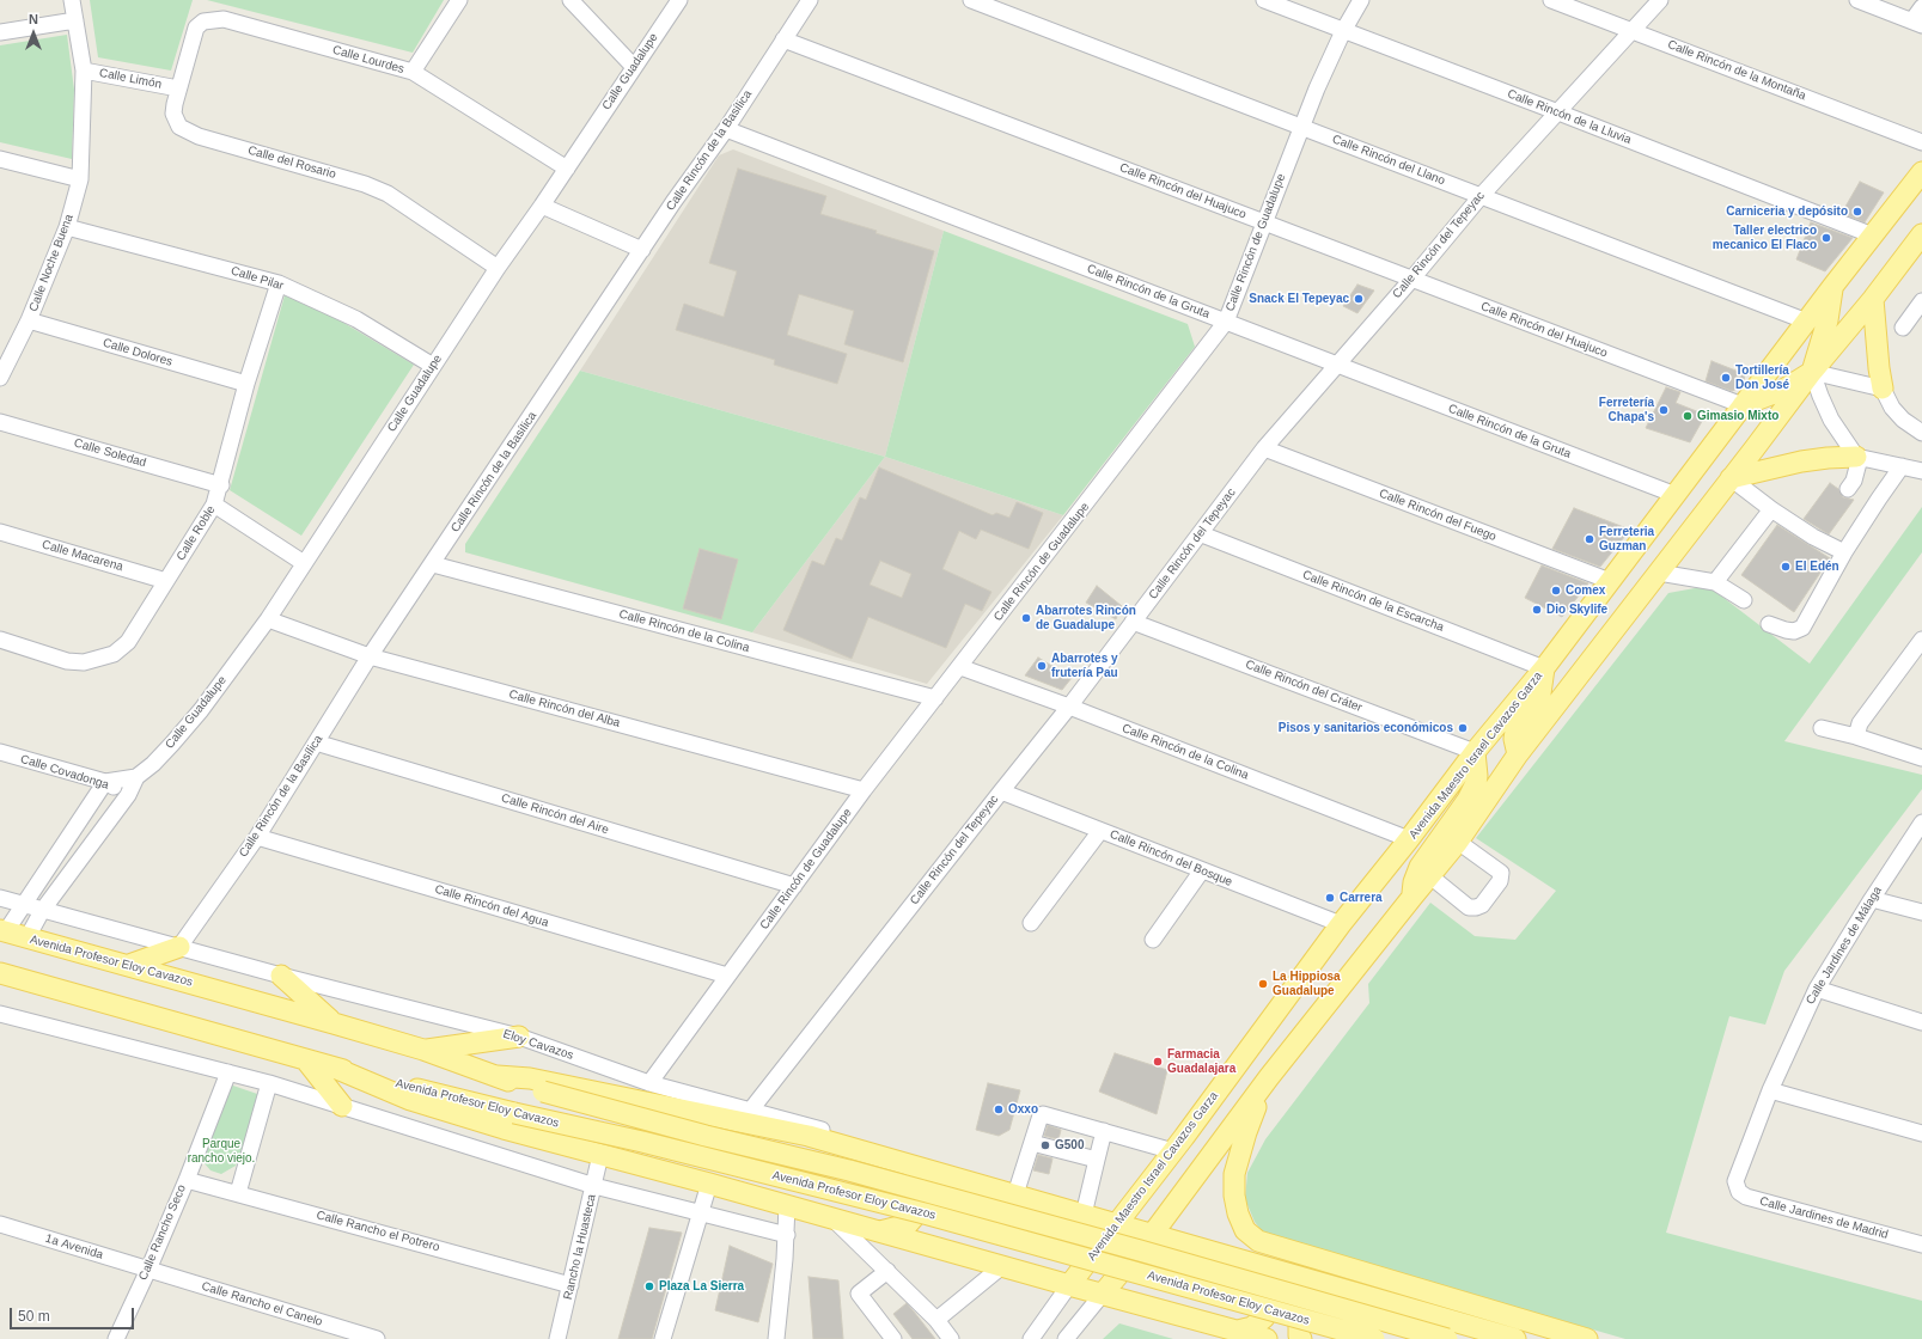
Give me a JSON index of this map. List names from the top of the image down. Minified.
{"streets":{"main road":["Avenida Maestro Israel Cavazos Garza","Avenida Profesor Eloy Cavazos"],"street":["Calle Lourdes","Calle Rincón de la Montaña","Calle Guadalupe","Calle Limón","Calle Rincón de la Lluvia","Calle Rincón de la Basílica","Calle Rincón del Llano","Calle del Rosario","Calle Rincón del Huajuco","Calle Rincón de Guadalupe","Calle Rincón del Tepeyac","Calle Noche Buena","Calle Pilar","Calle Rincón de la Gruta","Calle Dolores","Calle Soledad","Calle Rincón del Fuego","Calle Roble","Calle Macarena","Calle Rincón de la Escarcha","Calle Rincón de la Colina","Calle Rincón del Cráter","Calle Rincón del Alba","Calle Covadonga","Calle Rincón del Aire","Calle Rincón del Bosque","Calle Rincón del Agua","Calle Jardines de Málaga","Eloy Cavazos","Calle Jardines de Madrid","Calle Rancho el Potrero","Calle Rancho Seco","1a Avenida","Rancho la Huasteca","Calle Rancho el Canelo"]},"crossings":[["Calle Lourdes","Calle Guadalupe"],["Calle Lourdes","Calle del Rosario"],["Calle Rincón de la Montaña","Calle Rincón del Tepeyac"],["Calle Guadalupe","Calle del Rosario"],["Calle Guadalupe","Calle Pilar"],["Calle Guadalupe","Calle Rincón del Alba"],["Calle Guadalupe","Calle Covadonga"],["Calle Guadalupe","Avenida Profesor Eloy Cavazos"],["Calle Guadalupe","Eloy Cavazos"],["Calle Limón","Calle del Rosario"],["Calle Limón","Calle Noche Buena"],["Calle Rincón de la Lluvia","Calle Rincón de Guadalupe"],["Calle Rincón de la Lluvia","Calle Rincón del Tepeyac"],["Calle Rincón de la Lluvia","Avenida Maestro Israel Cavazos Garza"],["Calle Rincón de la Basílica","Calle Rincón del Huajuco"],["Calle Rincón de la Basílica","Calle Rincón de la Gruta"],["Calle Rincón de la Basílica","Calle Rincón de la Colina"],["Calle Rincón de la Basílica","Calle Rincón del Alba"],["Calle Rincón de la Basílica","Calle Rincón del Aire"],["Calle Rincón de la Basílica","Calle Rincón del Agua"],["Calle Rincón de la Basílica","Eloy Cavazos"],["Calle Rincón del Llano","Calle Rincón de Guadalupe"],["Calle Rincón del Llano","Calle Rincón del Tepeyac"],["Calle Rincón del Llano","Avenida Maestro Israel Cavazos Garza"],["Calle Rincón del Huajuco","Calle Rincón de Guadalupe"],["Calle Rincón del Huajuco","Calle Rincón del Tepeyac"],["Calle Rincón del Huajuco","Avenida Maestro Israel Cavazos Garza"],["Calle Rincón de Guadalupe","Calle Rincón de la Gruta"],["Calle Rincón de Guadalupe","Calle Rincón de la Colina"],["Calle Rincón de Guadalupe","Calle Rincón del Alba"],["Calle Rincón de Guadalupe","Calle Rincón del Aire"],["Calle Rincón de Guadalupe","Calle Rincón del Agua"],["Calle Rincón de Guadalupe","Eloy Cavazos"],["Calle Rincón del Tepeyac","Calle Rincón de la Gruta"],["Calle Rincón del Tepeyac","Calle Rincón del Fuego"],["Calle Rincón del Tepeyac","Calle Rincón de la Escarcha"],["Calle Rincón del Tepeyac","Calle Rincón de la Colina"],["Calle Rincón del Tepeyac","Calle Rincón del Cráter"],["Calle Rincón del Tepeyac","Calle Rincón del Bosque"],["Calle Rincón del Tepeyac","Eloy Cavazos"],["Calle Noche Buena","Calle Pilar"],["Calle Noche Buena","Calle Dolores"],["Calle Pilar","Calle Roble"],["Calle Rincón de la Gruta","Avenida Maestro Israel Cavazos Garza"],["Calle Dolores","Calle Roble"],["Calle Soledad","Calle Roble"],["Calle Rincón del Fuego","Avenida Maestro Israel Cavazos Garza"],["Calle Roble","Calle Macarena"],["Calle Rincón de la Escarcha","Avenida Maestro Israel Cavazos Garza"],["Calle Rincón de la Colina","Avenida Maestro Israel Cavazos Garza"],["Calle Rincón del Cráter","Avenida Maestro Israel Cavazos Garza"],["Avenida Maestro Israel Cavazos Garza","Calle Rincón del Bosque"],["Avenida Maestro Israel Cavazos Garza","Avenida Profesor Eloy Cavazos"],["Calle Jardines de Málaga","Calle Jardines de Madrid"],["Avenida Profesor Eloy Cavazos","Eloy Cavazos"],["Avenida Profesor Eloy Cavazos","Rancho la Huasteca"],["Calle Rancho el Potrero","Calle Rancho Seco"],["Calle Rancho el Potrero","Rancho la Huasteca"],["Calle Rancho Seco","1a Avenida"],["Calle Rancho Seco","Calle Rancho el Canelo"],["1a Avenida","Calle Rancho el Canelo"]],"parks":["Parque rancho viejo."],"places":["Carniceria y depósito","Taller electrico mecanico El Flaco","Snack El Tepeyac","Tortillería Don José","Ferretería Chapa's","Gimasio Mixto","Ferreteria Guzman","El Edén","Comex","Dio Skylife","Abarrotes Rincón de Guadalupe","Abarrotes y frutería Pau","Pisos y sanitarios económicos","Carrera","La Hippiosa Guadalupe","Farmacia Guadalajara","Oxxo","G500","Plaza La Sierra"],"scale_bar":"50 m","north":"top"}
